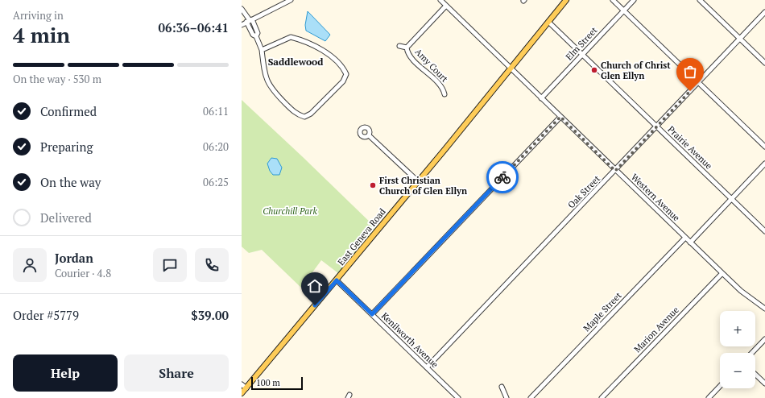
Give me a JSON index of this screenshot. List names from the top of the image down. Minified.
{"streets":{"main road":["East Geneva Road"],"street":["Elm Street","Amy Court","Prairie Avenue","Oak Street","Western Avenue","Maple Street","Marion Avenue","Kenilworth Avenue"]},"crossings":[["Elm Street","Prairie Avenue"],["Elm Street","Western Avenue"],["Amy Court","Western Avenue"],["Prairie Avenue","Oak Street"],["Prairie Avenue","East Geneva Road"],["Oak Street","Western Avenue"],["Oak Street","Kenilworth Avenue"],["Western Avenue","East Geneva Road"],["Western Avenue","Maple Street"],["Western Avenue","Marion Avenue"],["East Geneva Road","Kenilworth Avenue"]],"districts":["Saddlewood"],"parks":["Churchill Park"],"places":["Church of Christ Glen Ellyn","First Christian Church of Glen Ellyn"],"scale_bar":"100 m","page":{"heading":["4 min","Arriving in","06:36–06:41"],"panel":["Jordan","Courier · 4.8","Order #5779","$39.00"],"bar":"On the way · 530 m","list":[["Confirmed","06:11"],["Preparing","06:20"],["On the way","06:25"],"Delivered"],"map_buttons":["+","−"],"buttons":["Help","Share"],"scale":"100 m"}}
